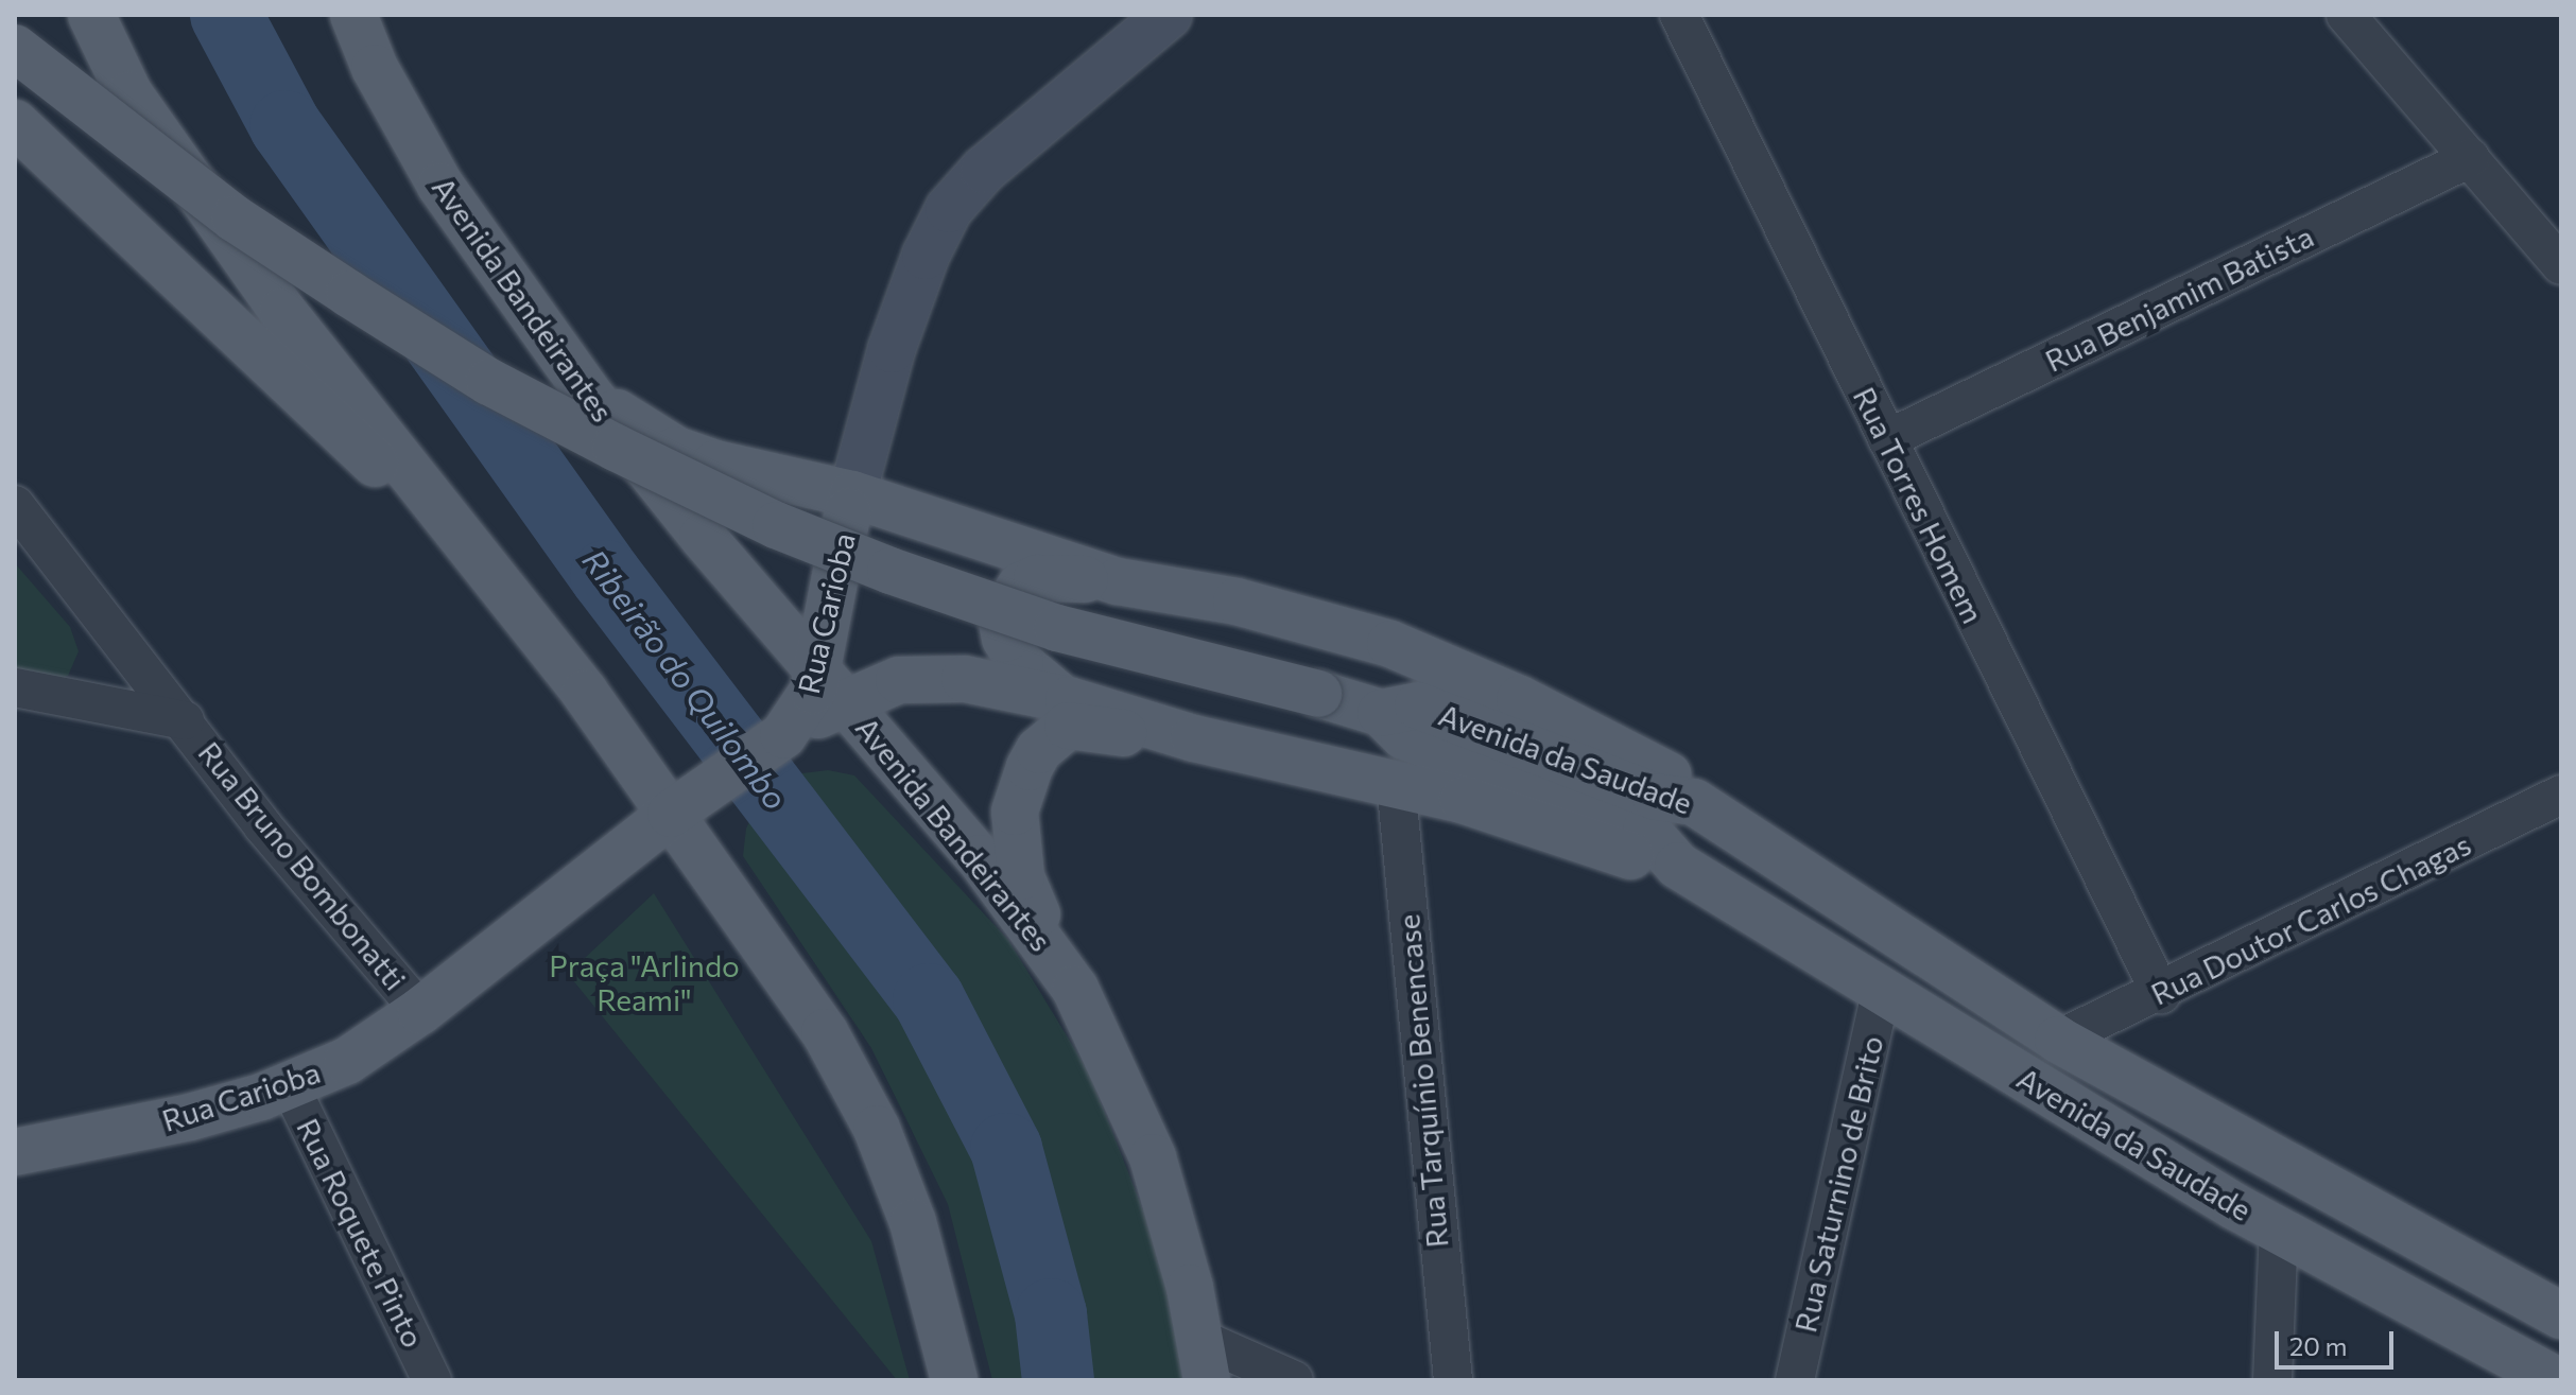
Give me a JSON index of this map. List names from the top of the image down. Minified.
{"streets":{"main road":["Avenida Bandeirantes","Rua Carioba","Avenida da Saudade"],"street":["Rua Benjamim Batista","Rua Torres Homem","Rua Bruno Bombonatti","Rua Doutor Carlos Chagas","Rua Tarquínio Benencase","Rua Saturnino de Brito","Rua Roquete Pinto"]},"crossings":[["Rua Benjamim Batista","Rua Torres Homem"],["Avenida Bandeirantes","Rua Carioba"],["Rua Torres Homem","Rua Doutor Carlos Chagas"],["Rua Carioba","Rua Bruno Bombonatti"],["Rua Carioba","Rua Roquete Pinto"],["Avenida da Saudade","Rua Doutor Carlos Chagas"],["Avenida da Saudade","Rua Saturnino de Brito"]],"water":["Ribeirão do Quilombo"],"parks":["Praça \"Arlindo Reami\""],"scale_bar":"20 m"}
